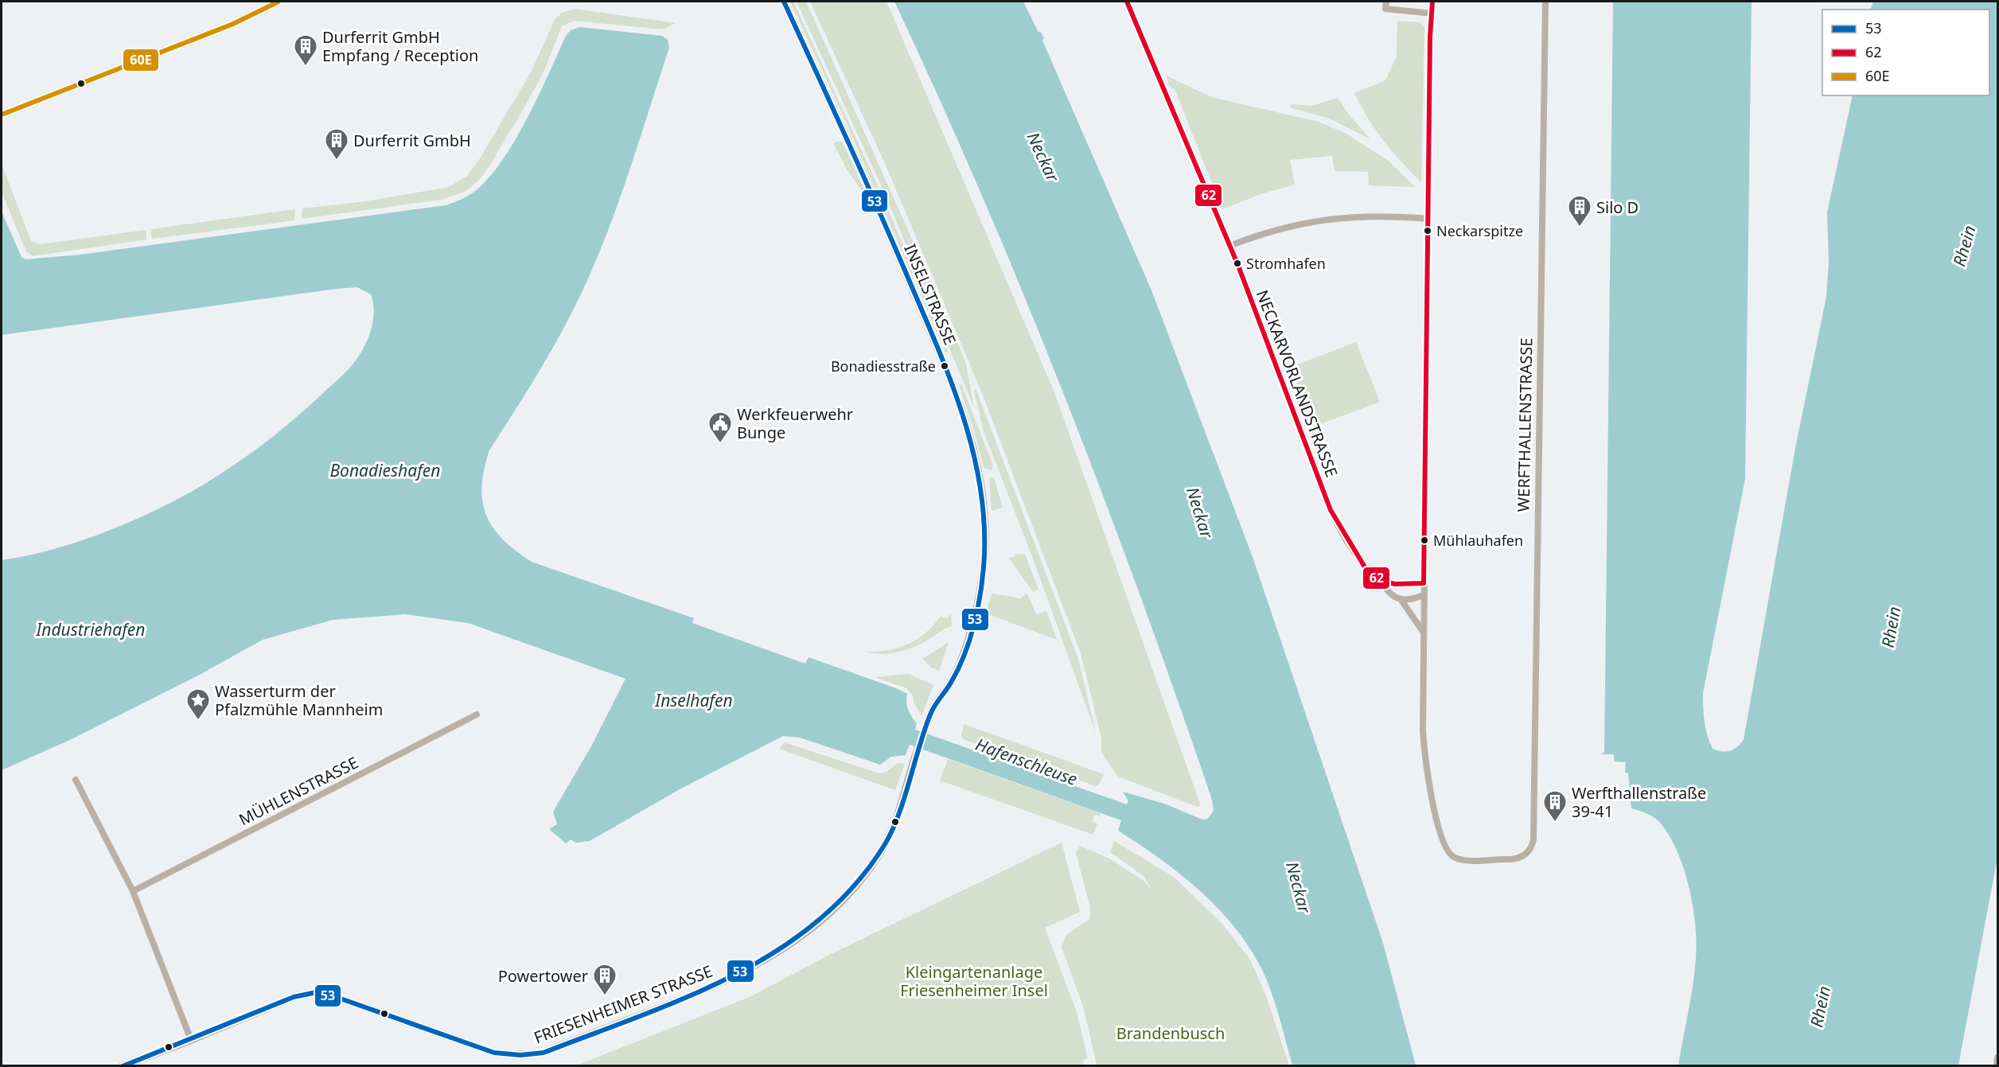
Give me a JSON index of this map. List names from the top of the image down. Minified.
{"streets":{"street":["INSELSTRASSE","NECKARVORLANDSTRASSE","WERFTHALLENSTRASSE","MÜHLENSTRASSE","FRIESENHEIMER STRASSE"]},"crossings":[["INSELSTRASSE","FRIESENHEIMER STRASSE"],["NECKARVORLANDSTRASSE","WERFTHALLENSTRASSE"]],"water":["Neckar","Rhein","Bonadieshafen","Industriehafen","Inselhafen","Hafenschleuse"],"parks":["Kleingartenanlage Friesenheimer Insel","Brandenbusch"],"places":{"building":["Durferrit GmbH Empfang / Reception","Durferrit GmbH","Silo D","Werfthallenstraße 39-41","Powertower"],"other":["Neckarspitze","Stromhafen","Bonadiesstraße","Mühlauhafen"],"public building":["Werkfeuerwehr Bunge"],"place":["Wasserturm der Pfalzmühle Mannheim"]},"lines":["transit line 53","transit line 62","transit line 60E"],"legend":["53","62","60E"]}
